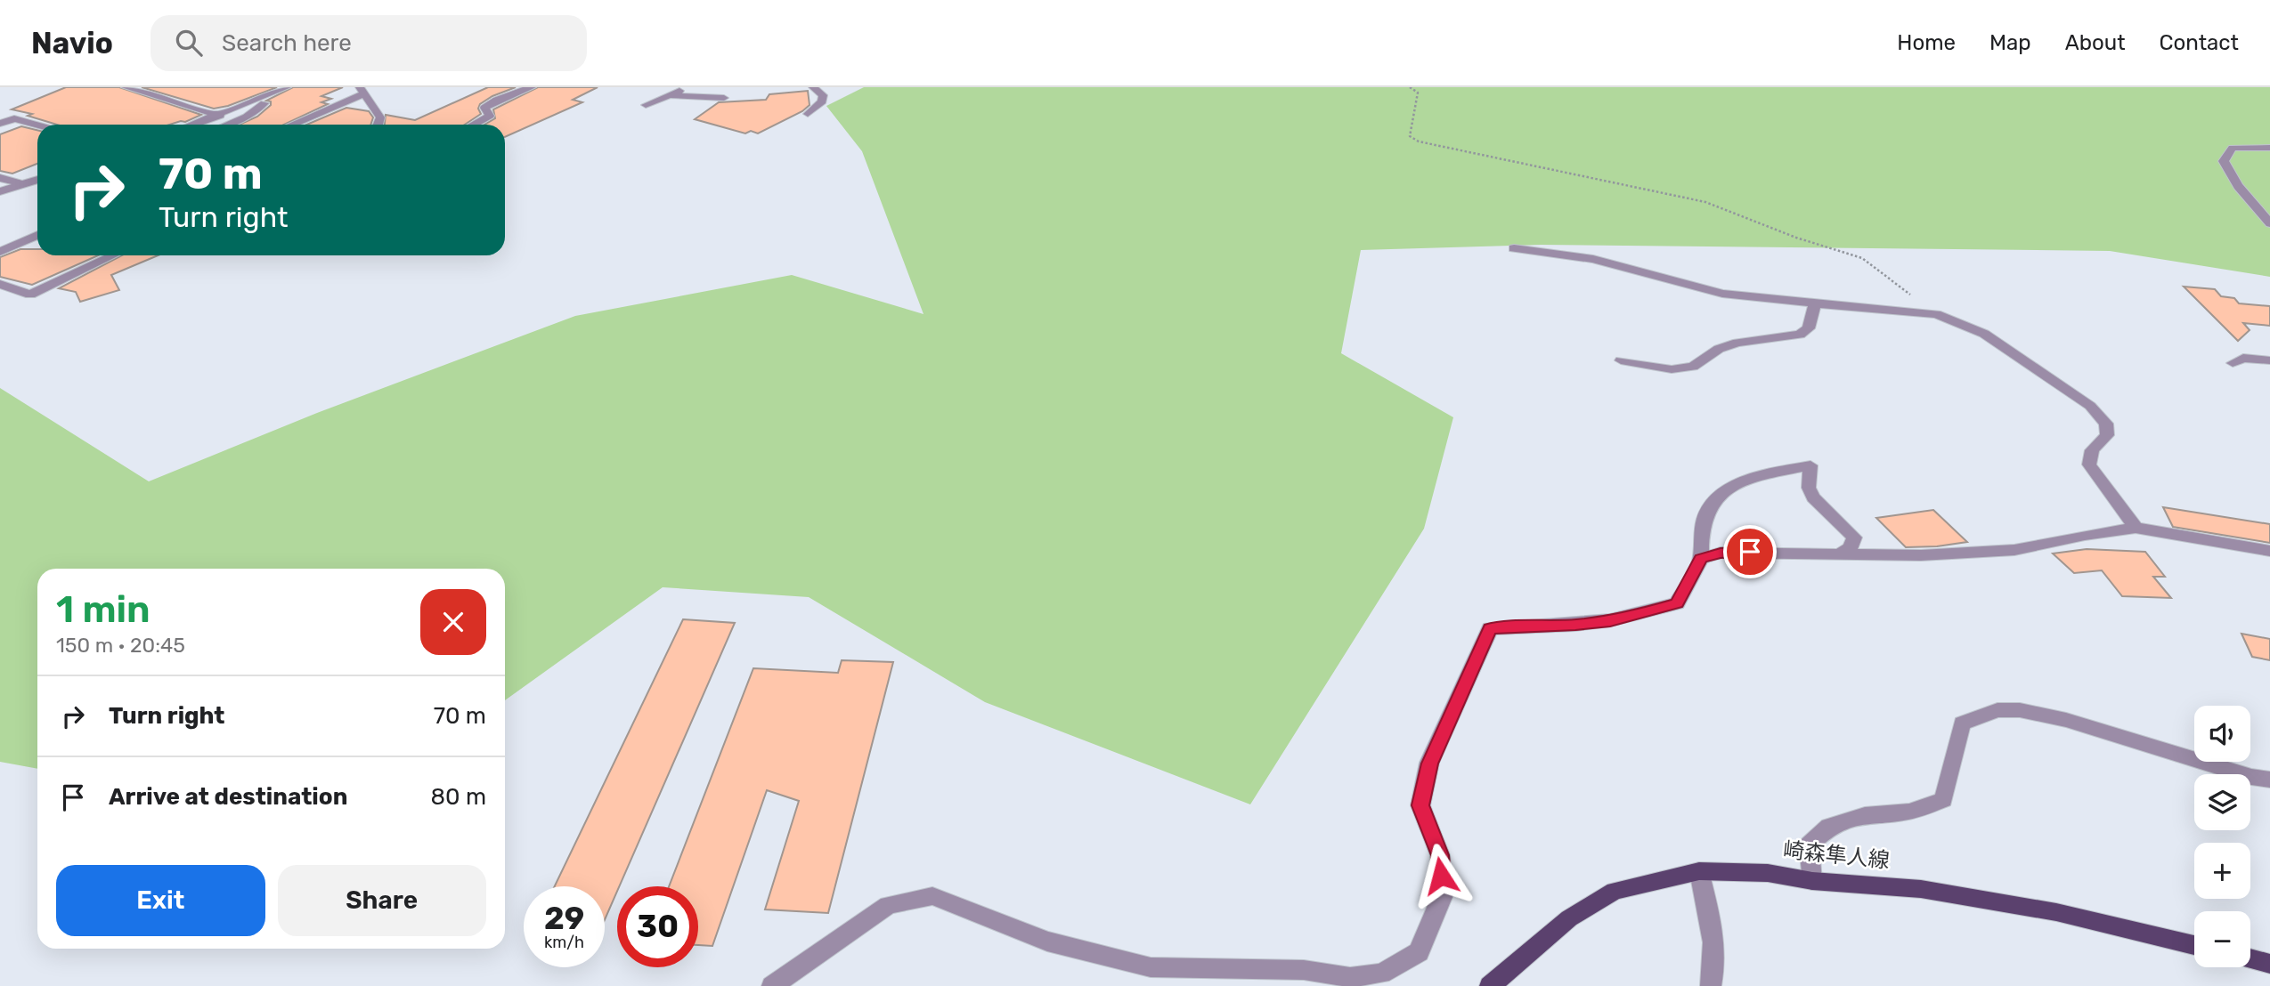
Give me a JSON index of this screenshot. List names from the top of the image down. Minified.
{"streets":{"main road":["崎森隼人線"]},"page":{"header":"Navio","search":"Search here","nav":["Home","Map","About","Contact"],"turn":["70 m","Turn right"],"heading":["1 min","150 m · 20:45"],"list":[{"name":"Turn right","value":"70 m"},{"name":"Arrive at destination","value":"80 m"}],"map_buttons":["+","−"],"buttons":["Exit","Share"],"speed":"29 km/h","limit":"30"}}
